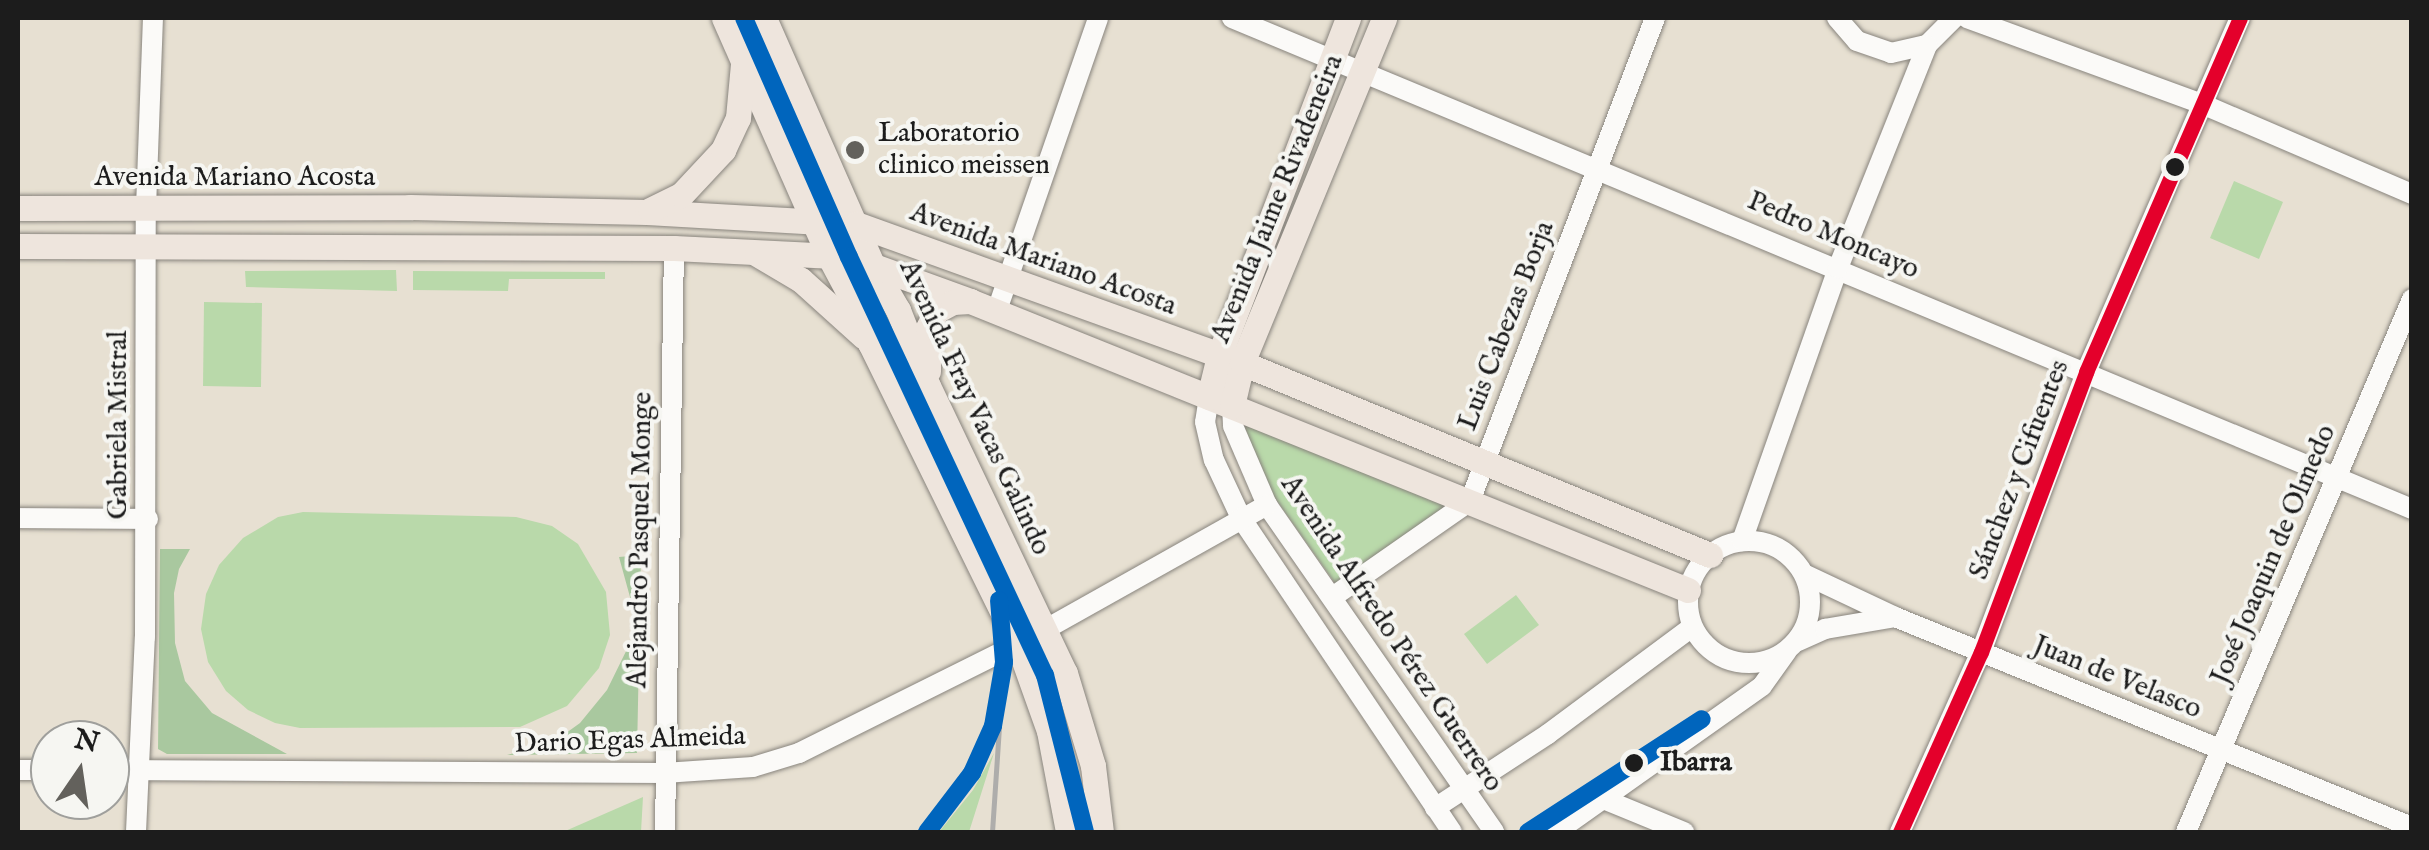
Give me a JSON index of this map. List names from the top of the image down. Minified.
{"streets":{"main road":["Avenida Mariano Acosta","Avenida Jaime Rivadeneira","Avenida Fray Vacas Galindo"],"street":["Pedro Moncayo","Luis Cabezas Borja","Gabriela Mistral","Sánchez y Cifuentes","Alejandro Pasquel Monge","José Joaquin de Olmedo","Avenida Alfredo Pérez Guerrero","Juan de Velasco","Dario Egas Almeida"]},"crossings":[["Avenida Mariano Acosta","Avenida Jaime Rivadeneira"],["Avenida Mariano Acosta","Luis Cabezas Borja"],["Avenida Mariano Acosta","Avenida Fray Vacas Galindo"],["Avenida Mariano Acosta","Gabriela Mistral"],["Avenida Mariano Acosta","Juan de Velasco"],["Avenida Jaime Rivadeneira","Pedro Moncayo"],["Avenida Jaime Rivadeneira","Avenida Alfredo Pérez Guerrero"],["Pedro Moncayo","Luis Cabezas Borja"],["Pedro Moncayo","Sánchez y Cifuentes"],["Pedro Moncayo","José Joaquin de Olmedo"],["Avenida Fray Vacas Galindo","Dario Egas Almeida"],["Gabriela Mistral","Dario Egas Almeida"],["Sánchez y Cifuentes","Juan de Velasco"],["Alejandro Pasquel Monge","Dario Egas Almeida"],["José Joaquin de Olmedo","Juan de Velasco"],["Avenida Alfredo Pérez Guerrero","Dario Egas Almeida"]],"places":["Laboratorio clinico meissen","Ibarra"],"north":"top"}
